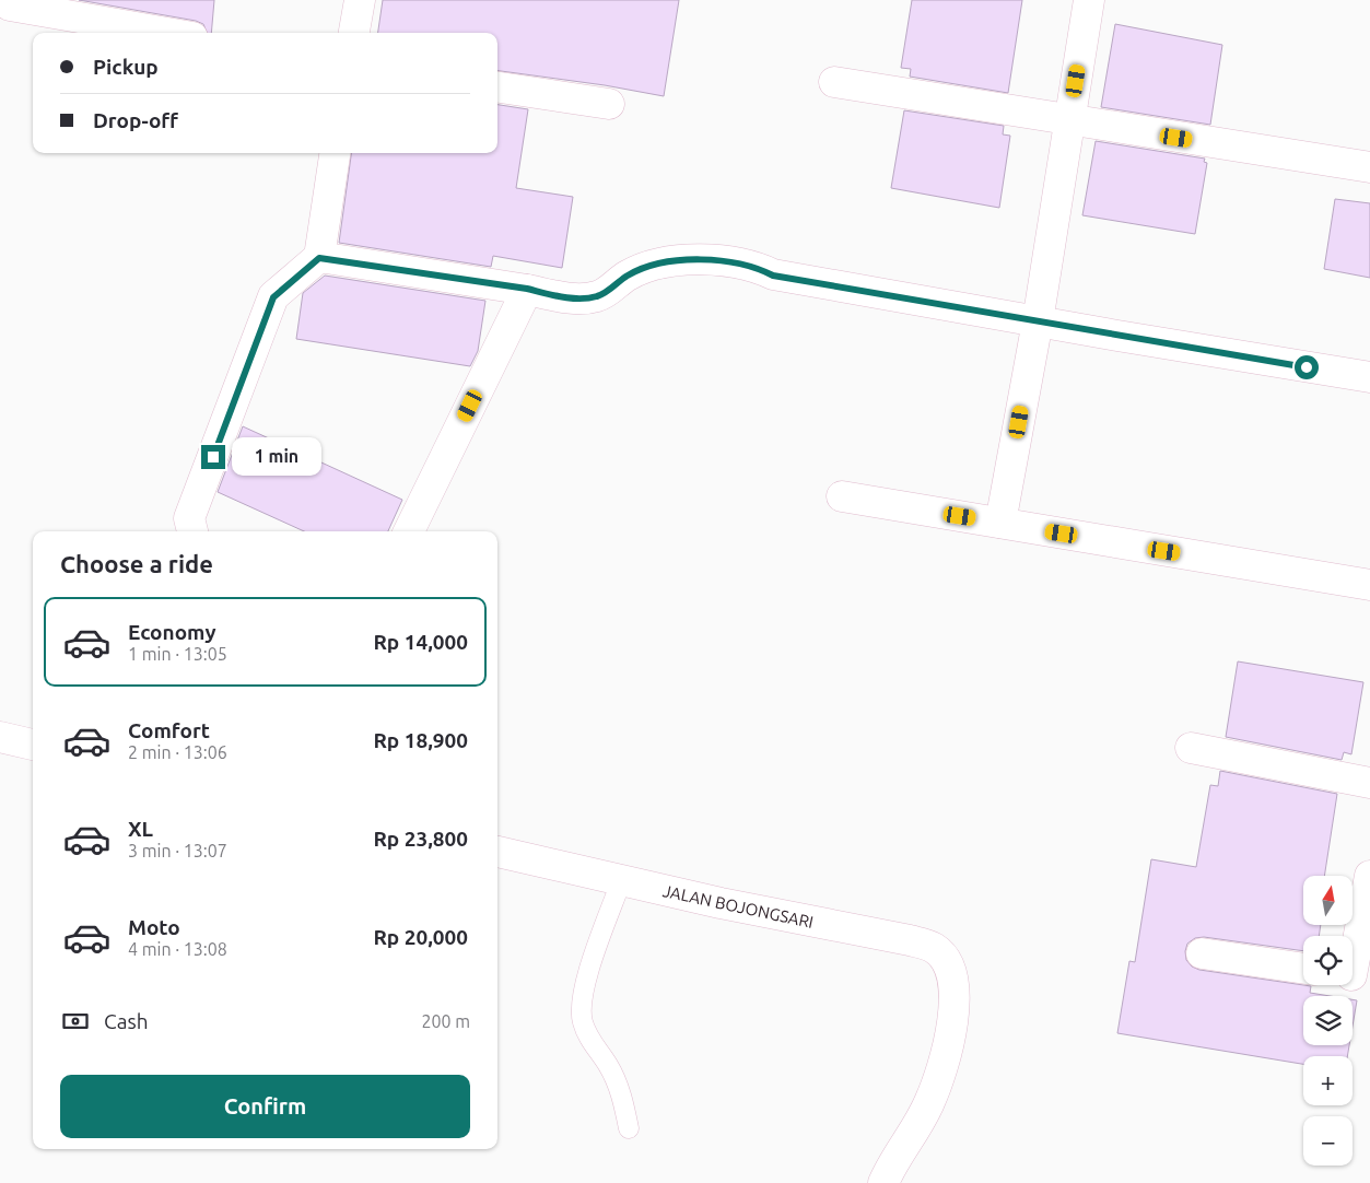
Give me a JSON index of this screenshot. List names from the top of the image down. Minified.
{"streets":{"street":["JALAN BOJONGSARI"]},"north":"top","page":{"banner":["Pickup","Drop-off"],"bubble":"1 min","heading":"Choose a ride","list":[{"name":"Economy","note":"1 min · 13:05","value":"Rp 14,000"},{"name":"Comfort","note":"2 min · 13:06","value":"Rp 18,900"},{"name":"XL","note":"3 min · 13:07","value":"Rp 23,800"},{"name":"Moto","note":"4 min · 13:08","value":"Rp 20,000"}],"map_buttons":["+","−"],"pay":["Cash","200 m"],"buttons":"Confirm"}}
